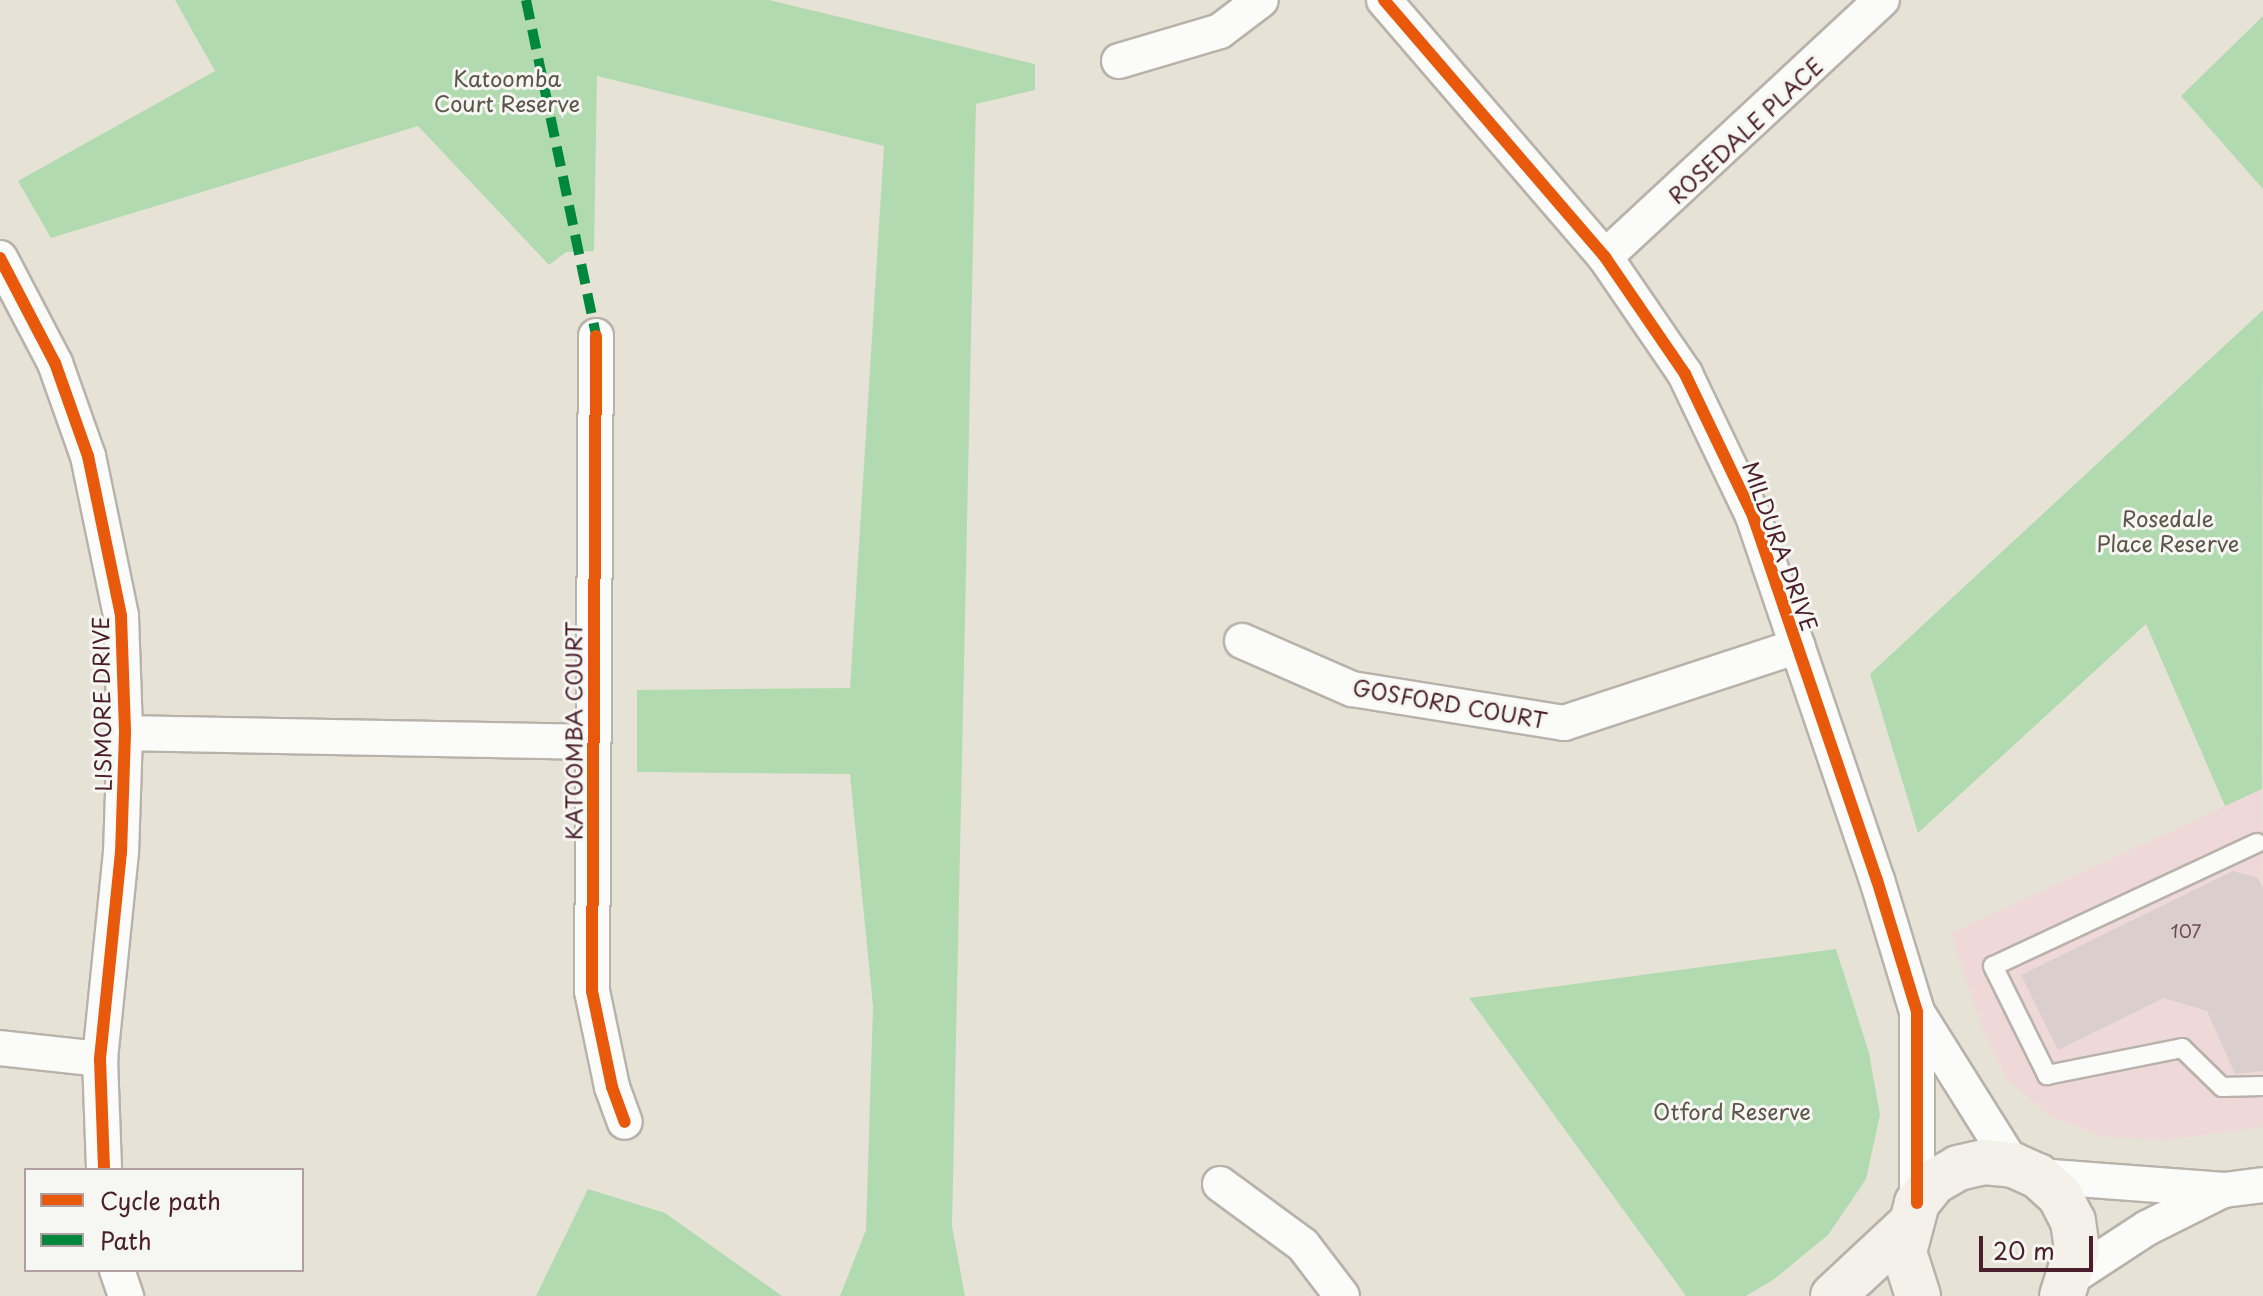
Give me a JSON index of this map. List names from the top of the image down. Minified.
{"streets":{"street":["ROSEDALE PLACE","MILDURA DRIVE","GOSFORD COURT","LISMORE DRIVE","KATOOMBA COURT"]},"crossings":[["ROSEDALE PLACE","MILDURA DRIVE"],["MILDURA DRIVE","GOSFORD COURT"],["LISMORE DRIVE","KATOOMBA COURT"]],"parks":["Katoomba Court Reserve","Rosedale Place Reserve","Otford Reserve"],"house_numbers":["107"],"legend":["Cycle path","Path"],"scale_bar":"20 m"}
